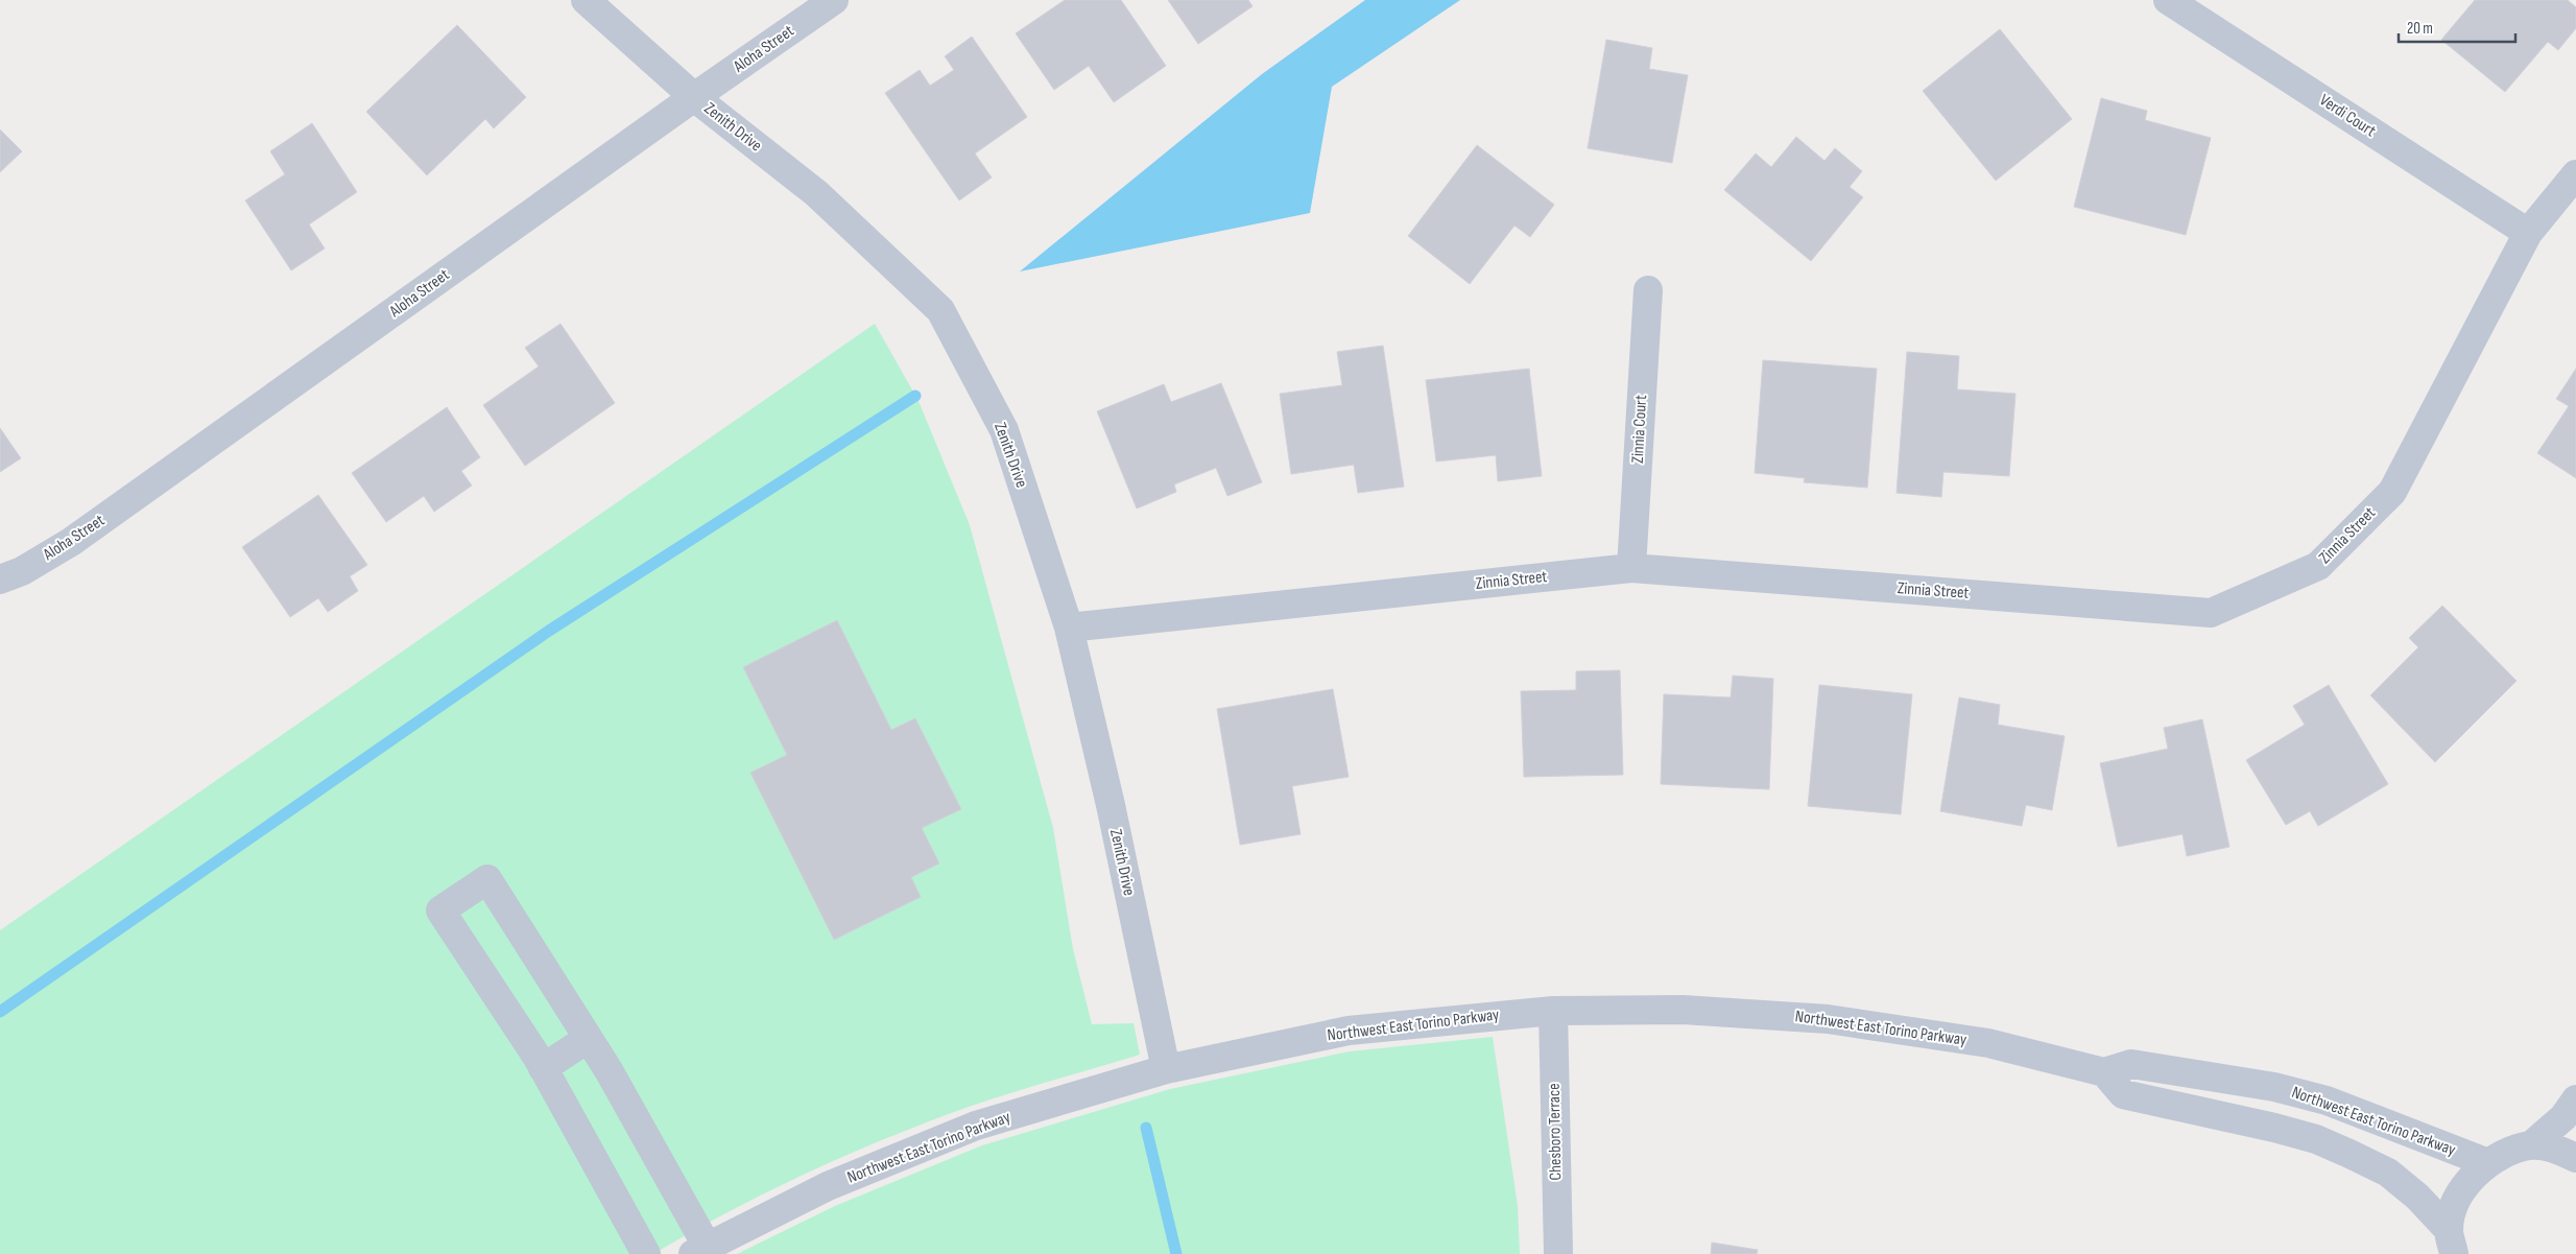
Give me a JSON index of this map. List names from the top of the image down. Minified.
{"streets":{"street":["Aloha Street","Verdi Court","Zenith Drive","Zinnia Court","Zinnia Street","Northwest East Torino Parkway","Chesboro Terrace"]},"crossings":[["Aloha Street","Zenith Drive"],["Verdi Court","Zinnia Street"],["Zenith Drive","Zinnia Street"],["Zenith Drive","Northwest East Torino Parkway"],["Zinnia Court","Zinnia Street"],["Northwest East Torino Parkway","Chesboro Terrace"]],"scale_bar":"20 m"}
